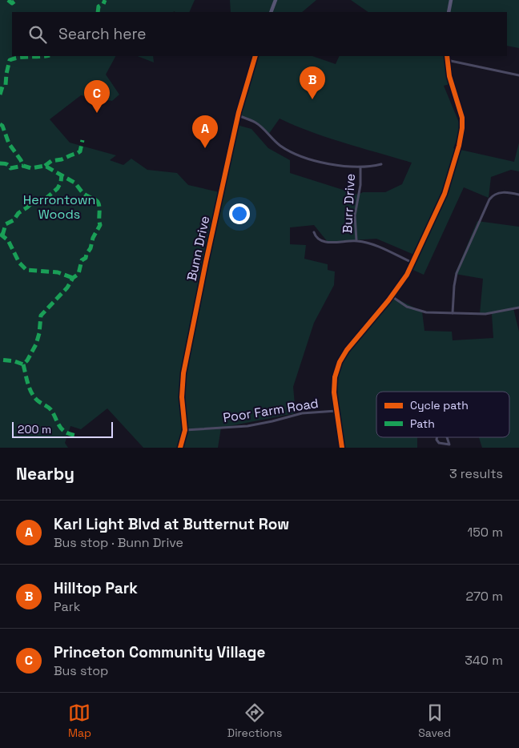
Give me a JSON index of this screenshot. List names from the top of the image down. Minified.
{"streets":{"street":["Burr Drive","Bunn Drive","Poor Farm Road"]},"crossings":[["Bunn Drive","Poor Farm Road"]],"parks":["Herrontown Woods"],"legend":["Cycle path","Path"],"scale_bar":"200 m","page":{"search":"Search here","pins":["B","C","A"],"scale":"200 m","heading":["Nearby","3 results"],"list":[{"mark":"A","name":"Karl Light Blvd at Butternut Row","note":"Bus stop · Bunn Drive","value":"150 m"},{"mark":"B","name":"Hilltop Park","note":"Park","value":"270 m"},{"mark":"C","name":"Princeton Community Village","note":"Bus stop","value":"340 m"}],"nav":["Map","Directions","Saved"]}}
